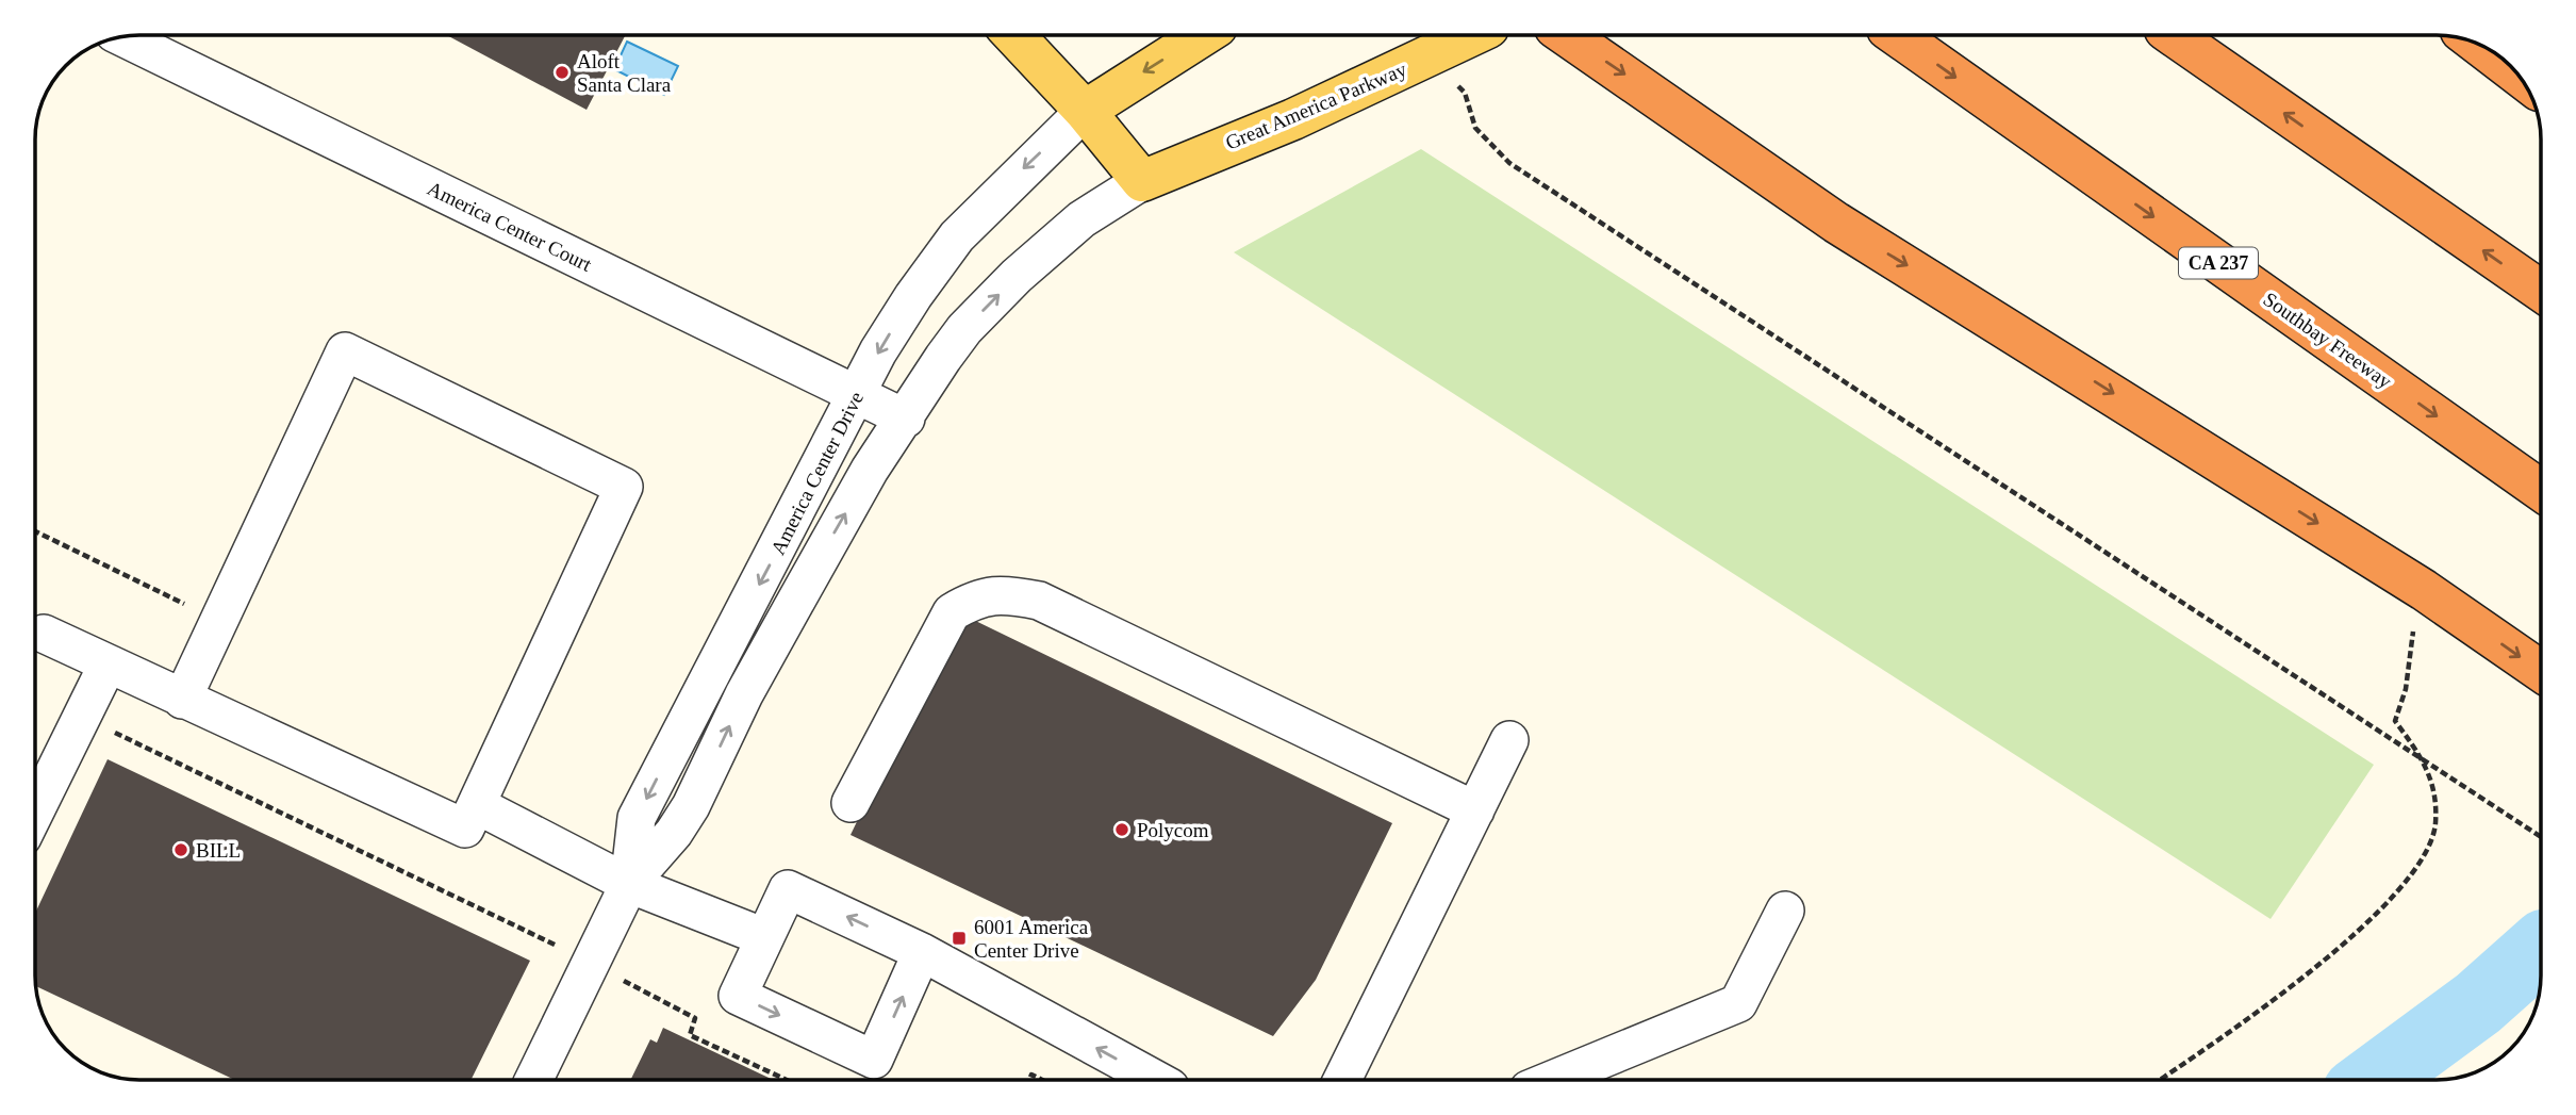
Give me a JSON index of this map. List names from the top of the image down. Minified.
{"streets":{"highway":["CA 237","Southbay Freeway"],"main road":["Great America Parkway"],"street":["America Center Court","America Center Drive"]},"crossings":[["Great America Parkway","America Center Drive"],["America Center Court","America Center Drive"]],"places":{"other":["Aloft Santa Clara","Polycom","BILL"],"transit":["6001 America Center Drive"]}}
